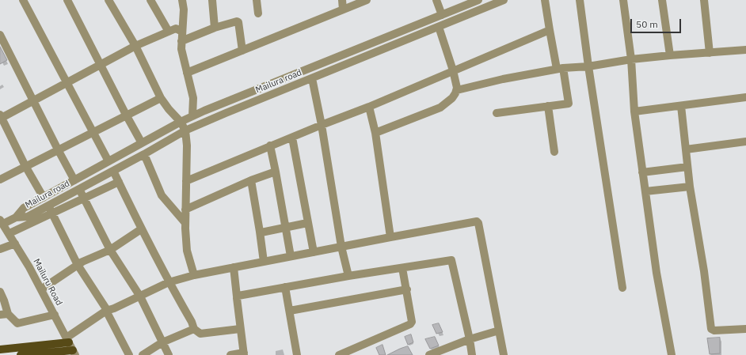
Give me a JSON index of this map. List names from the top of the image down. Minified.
{"streets":{"street":["Mailura road","Mailuru Road"]},"scale_bar":"50 m"}
